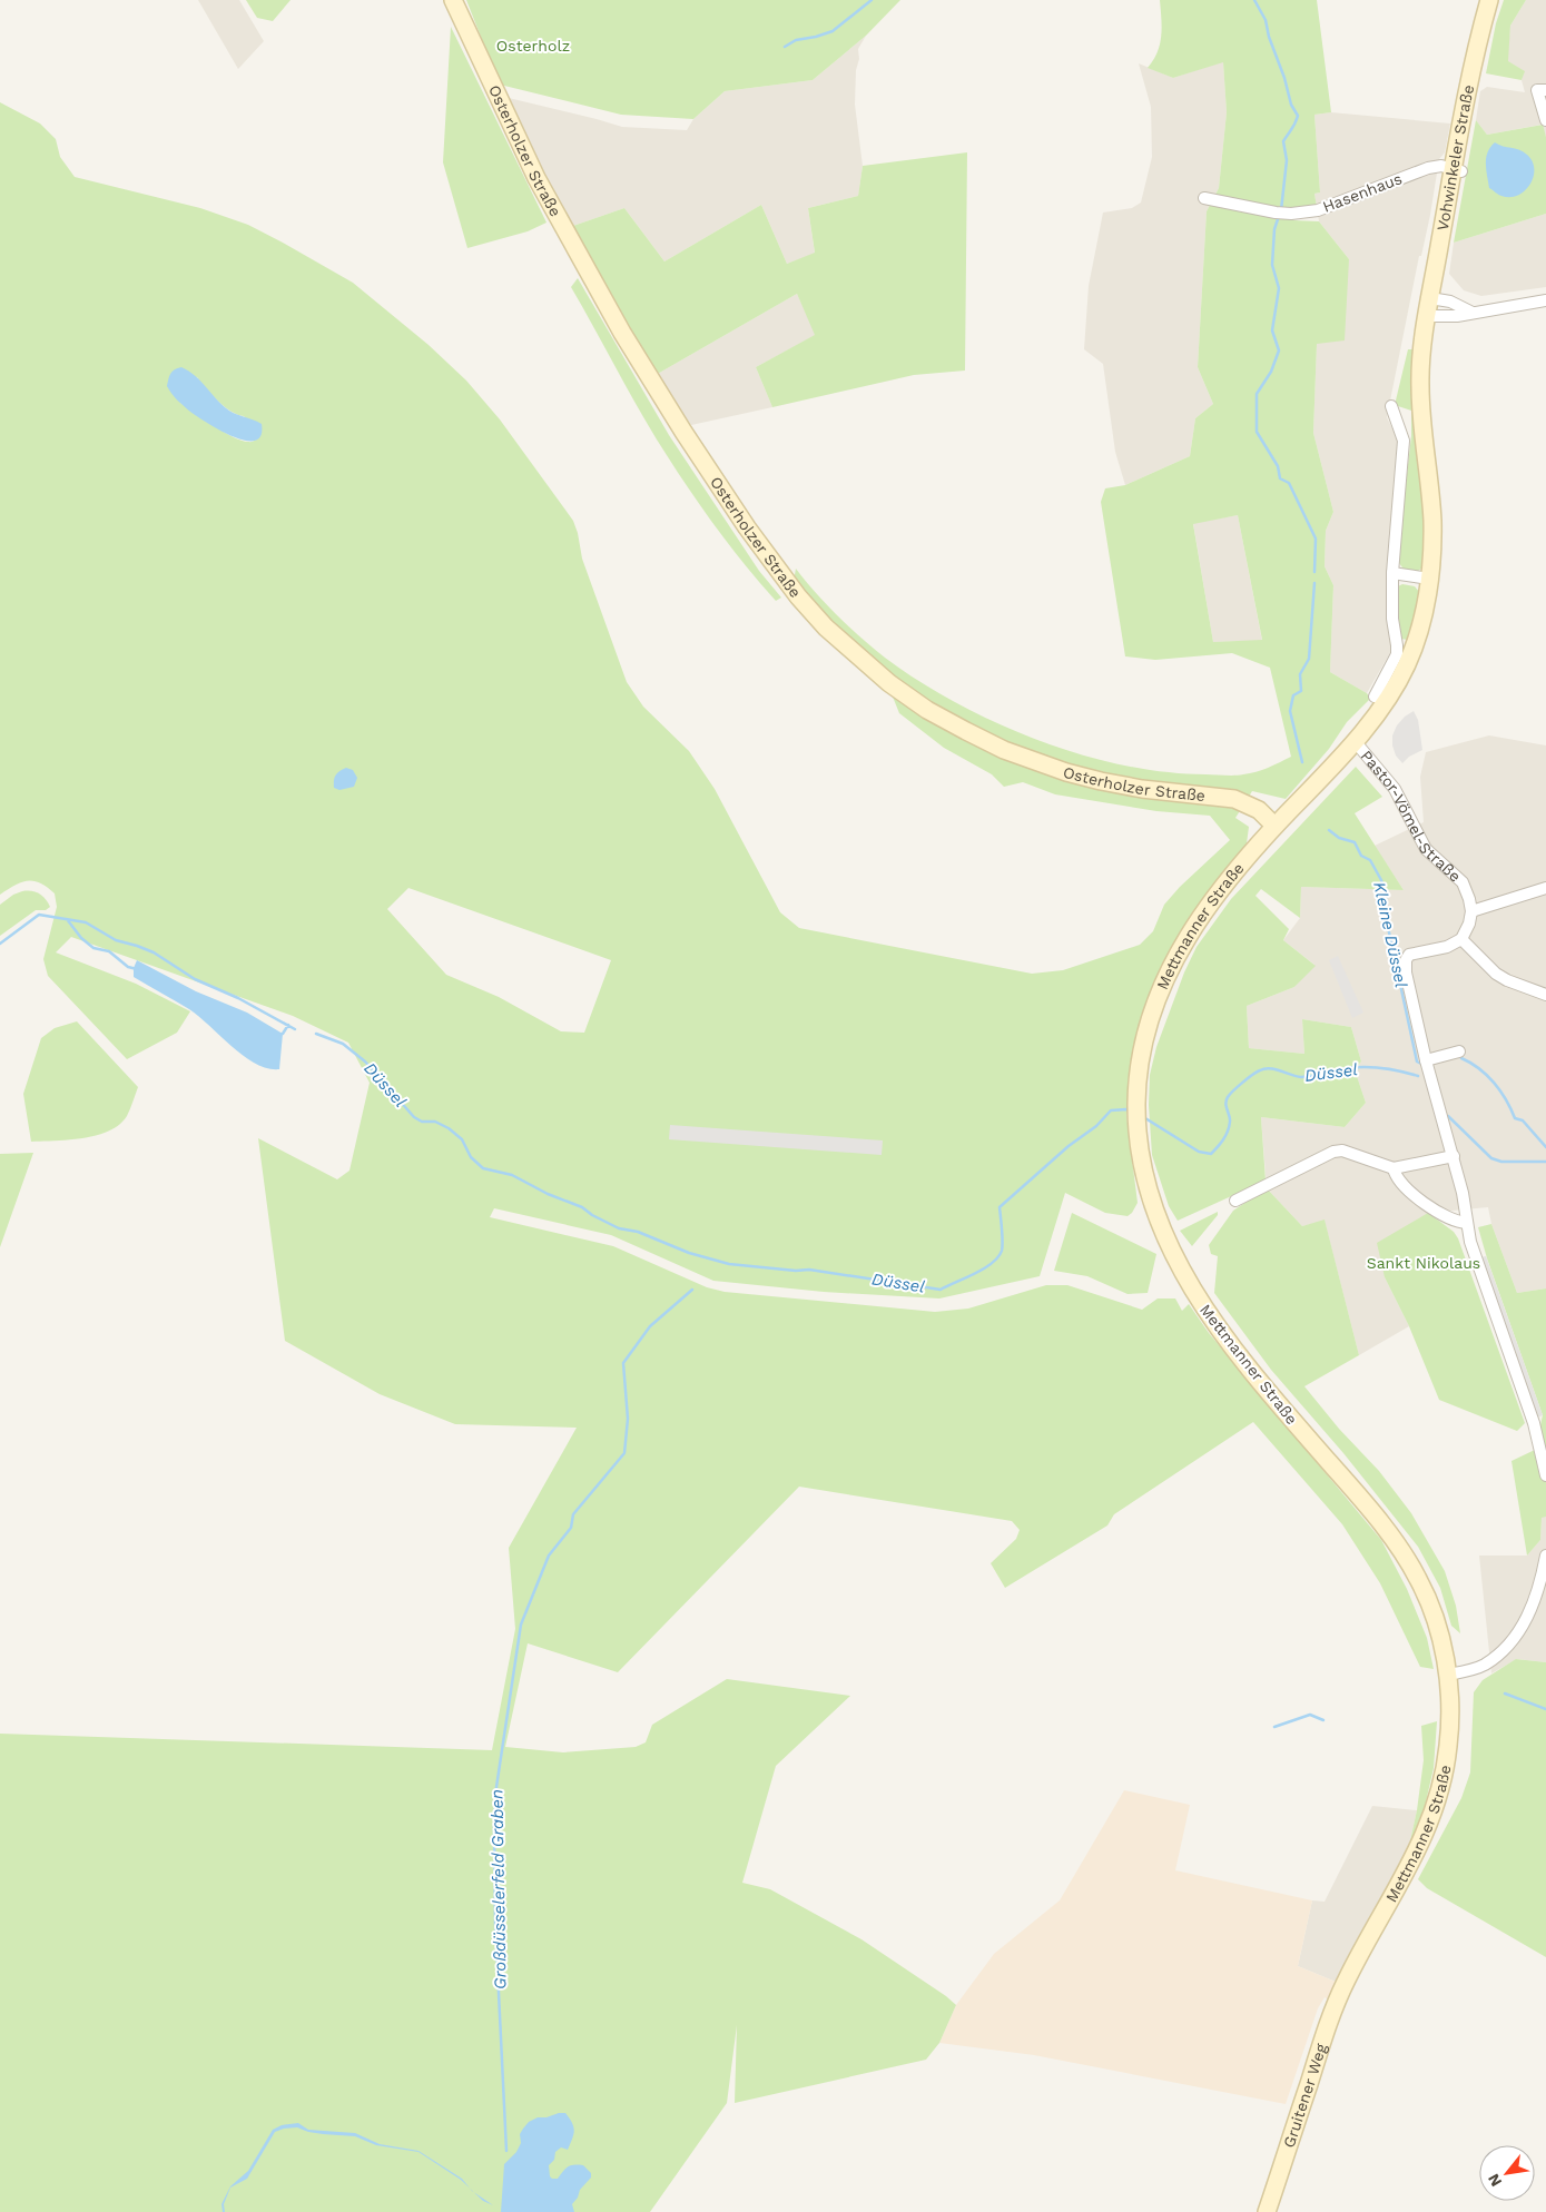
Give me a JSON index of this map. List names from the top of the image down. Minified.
{"streets":{"main road":["Osterholzer Straße","Vohwinkeler Straße","Pastor-Vömel-Straße","Mettmanner Straße","Gruitener Weg"],"street":["Hasenhaus"]},"crossings":[["Osterholzer Straße","Mettmanner Straße"],["Vohwinkeler Straße","Hasenhaus"],["Vohwinkeler Straße","Pastor-Vömel-Straße"],["Pastor-Vömel-Straße","Mettmanner Straße"],["Mettmanner Straße","Gruitener Weg"]],"water":["Kleine Düssel","Düssel","Großdüsselerfeld Graben"],"parks":["Osterholz","Sankt Nikolaus"],"north":"bottom left"}
